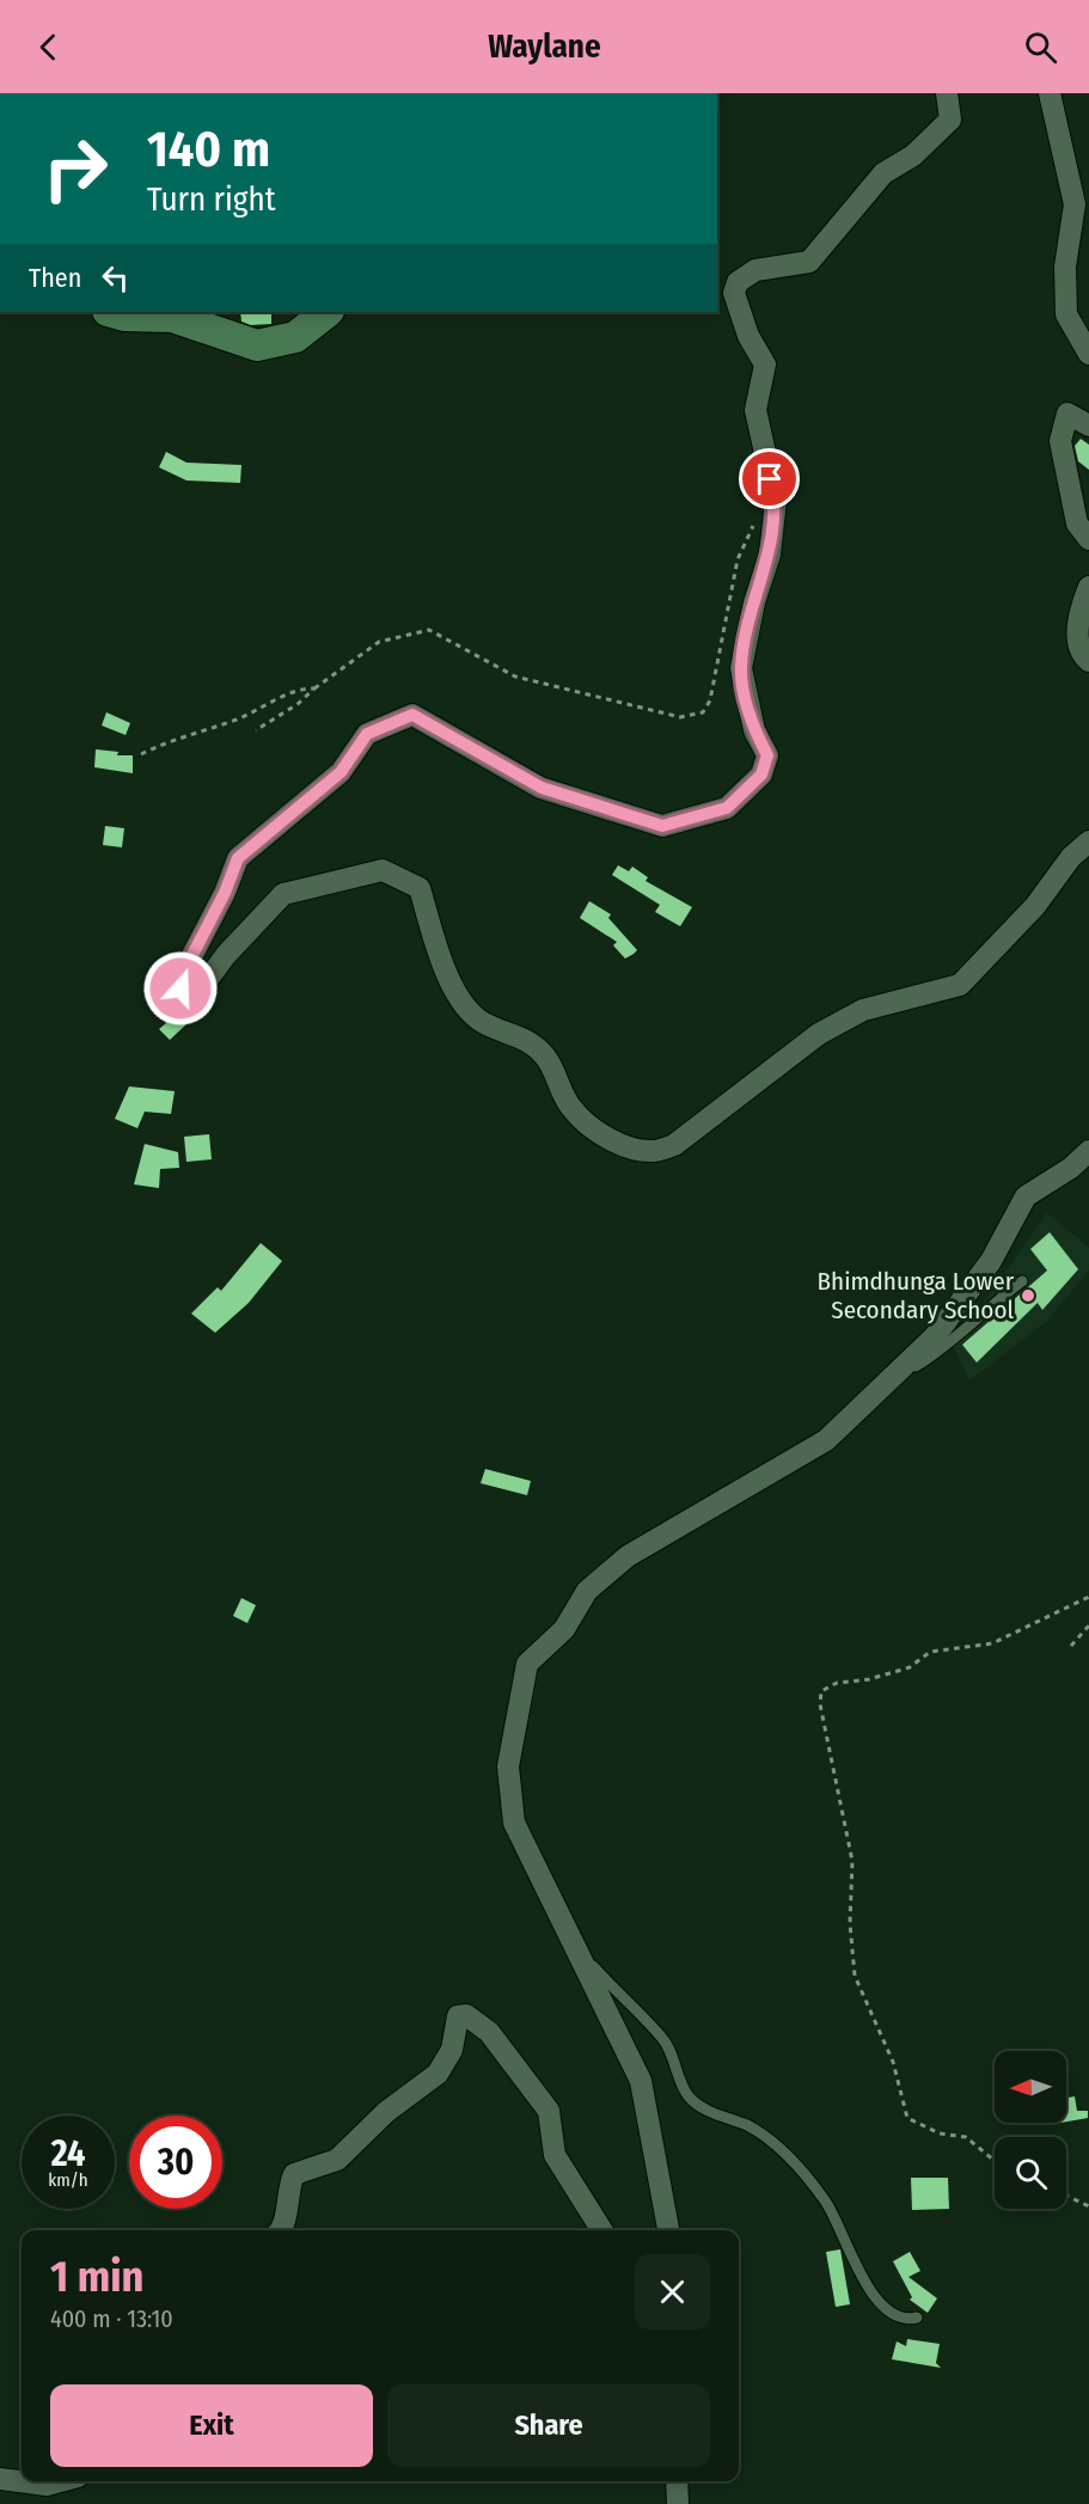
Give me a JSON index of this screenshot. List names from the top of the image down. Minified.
{"places":["Bhimdhunga Lower Secondary School"],"north":"left","page":{"header":"Waylane","turn":["140 m","Turn right"],"then":"Then","speed":"24 km/h","limit":"30","heading":["1 min","400 m · 13:10"],"buttons":["Exit","Share"]}}
